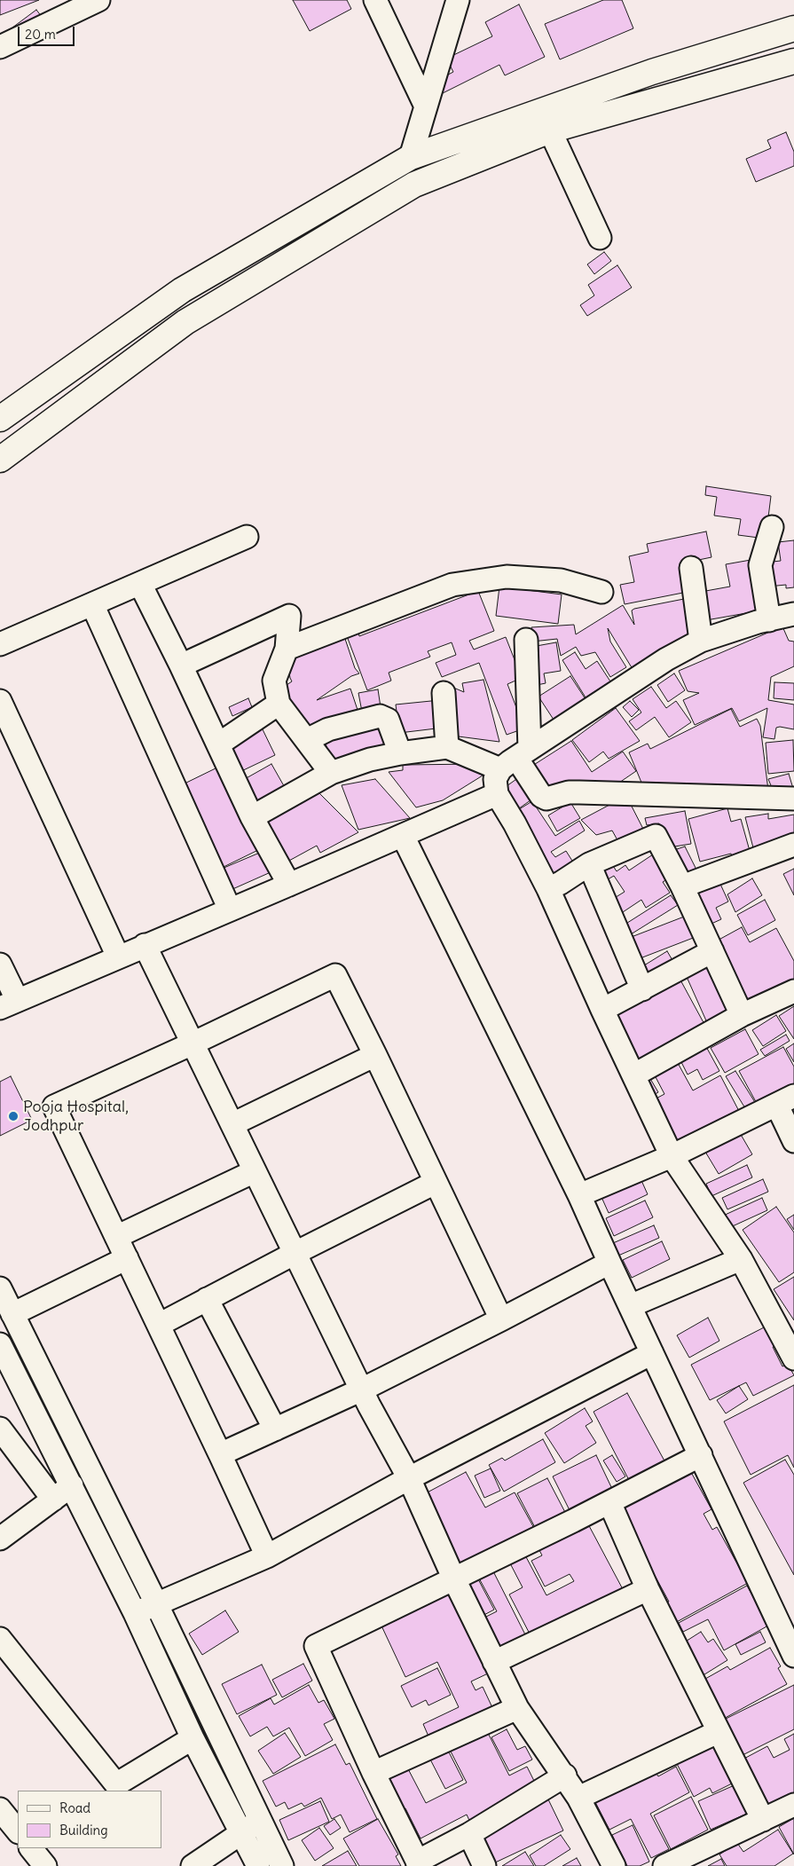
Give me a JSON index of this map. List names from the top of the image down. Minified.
{"places":["Pooja Hospital, Jodhpur"],"legend":["Road","Building"],"scale_bar":"20 m"}
